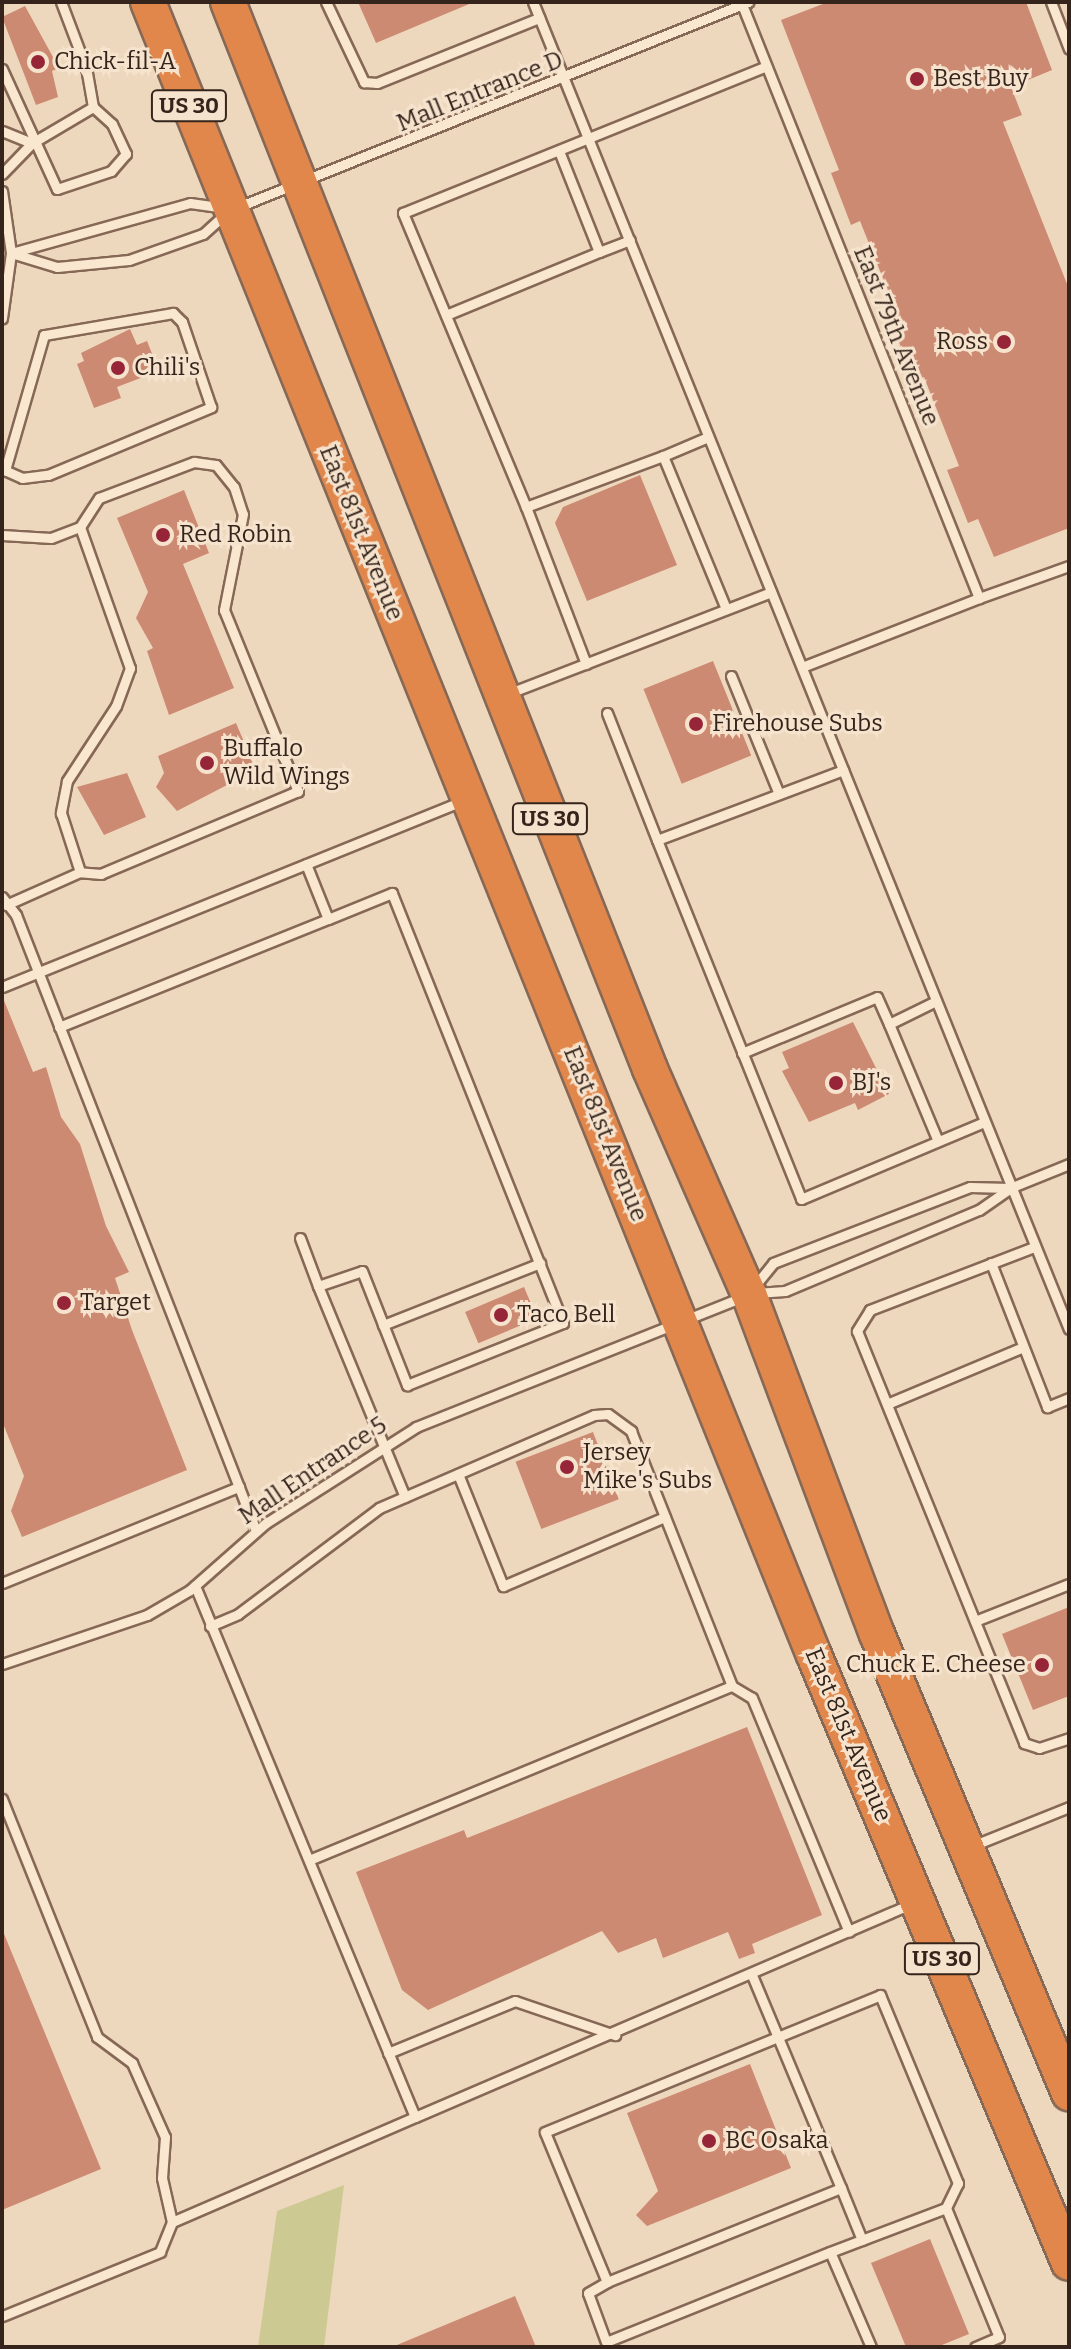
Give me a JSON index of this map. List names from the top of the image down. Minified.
{"streets":{"highway":["US 30","East 81st Avenue"],"lane":["Mall Entrance D","East 79th Avenue","Mall Entrance 5"]},"crossings":[["Mall Entrance D","US 30"],["Mall Entrance D","East 79th Avenue"],["Mall Entrance D","East 81st Avenue"],["US 30","Mall Entrance 5"],["East 81st Avenue","Mall Entrance 5"]],"places":["Chick-fil-A","Best Buy","Ross","Chili's","Red Robin","Firehouse Subs","Buffalo Wild Wings","BJ's","Target","Taco Bell","Jersey Mike's Subs","Chuck E. Cheese","BC Osaka"]}
